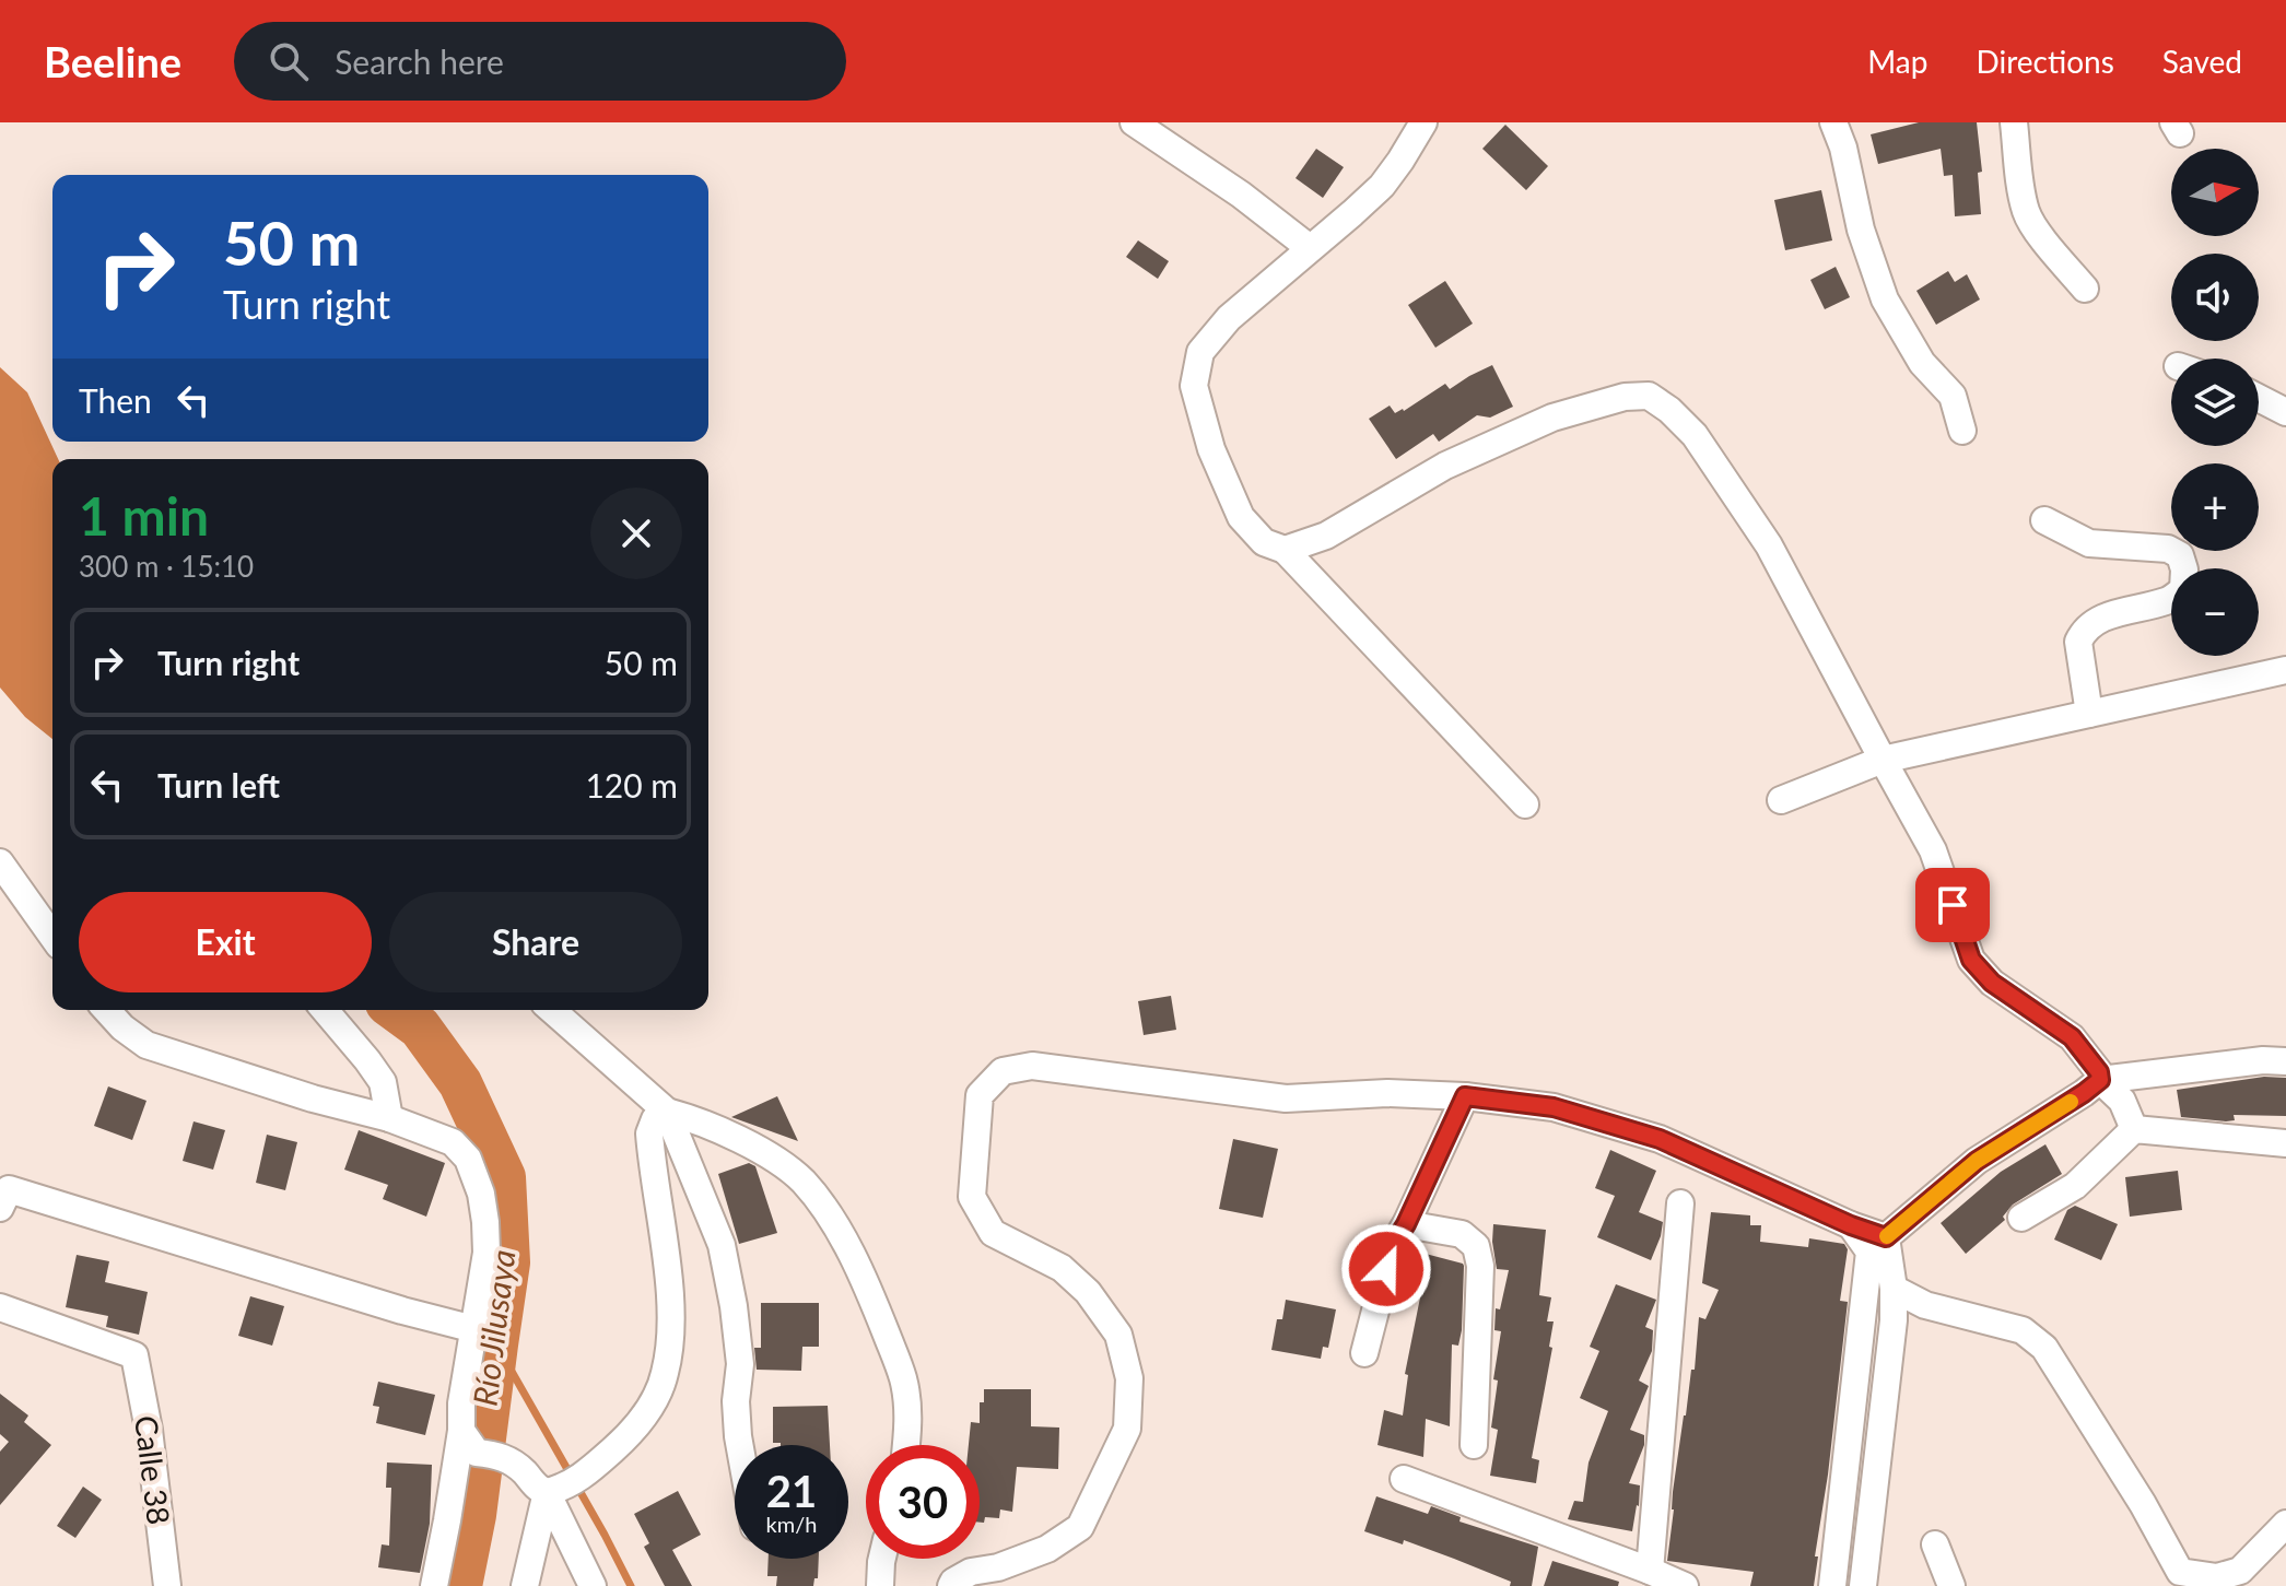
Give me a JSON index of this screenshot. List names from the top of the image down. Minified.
{"streets":{"street":["Calle 38"]},"water":["Río Jilusaya"],"north":"right","page":{"header":"Beeline","search":"Search here","nav":["Map","Directions","Saved"],"map_buttons":["+","−"],"turn":["50 m","Turn right"],"then":"Then","heading":["1 min","300 m · 15:10"],"list":[{"name":"Turn right","value":"50 m"},{"name":"Turn left","value":"120 m"}],"buttons":["Exit","Share"],"speed":"21 km/h","limit":"30"}}
